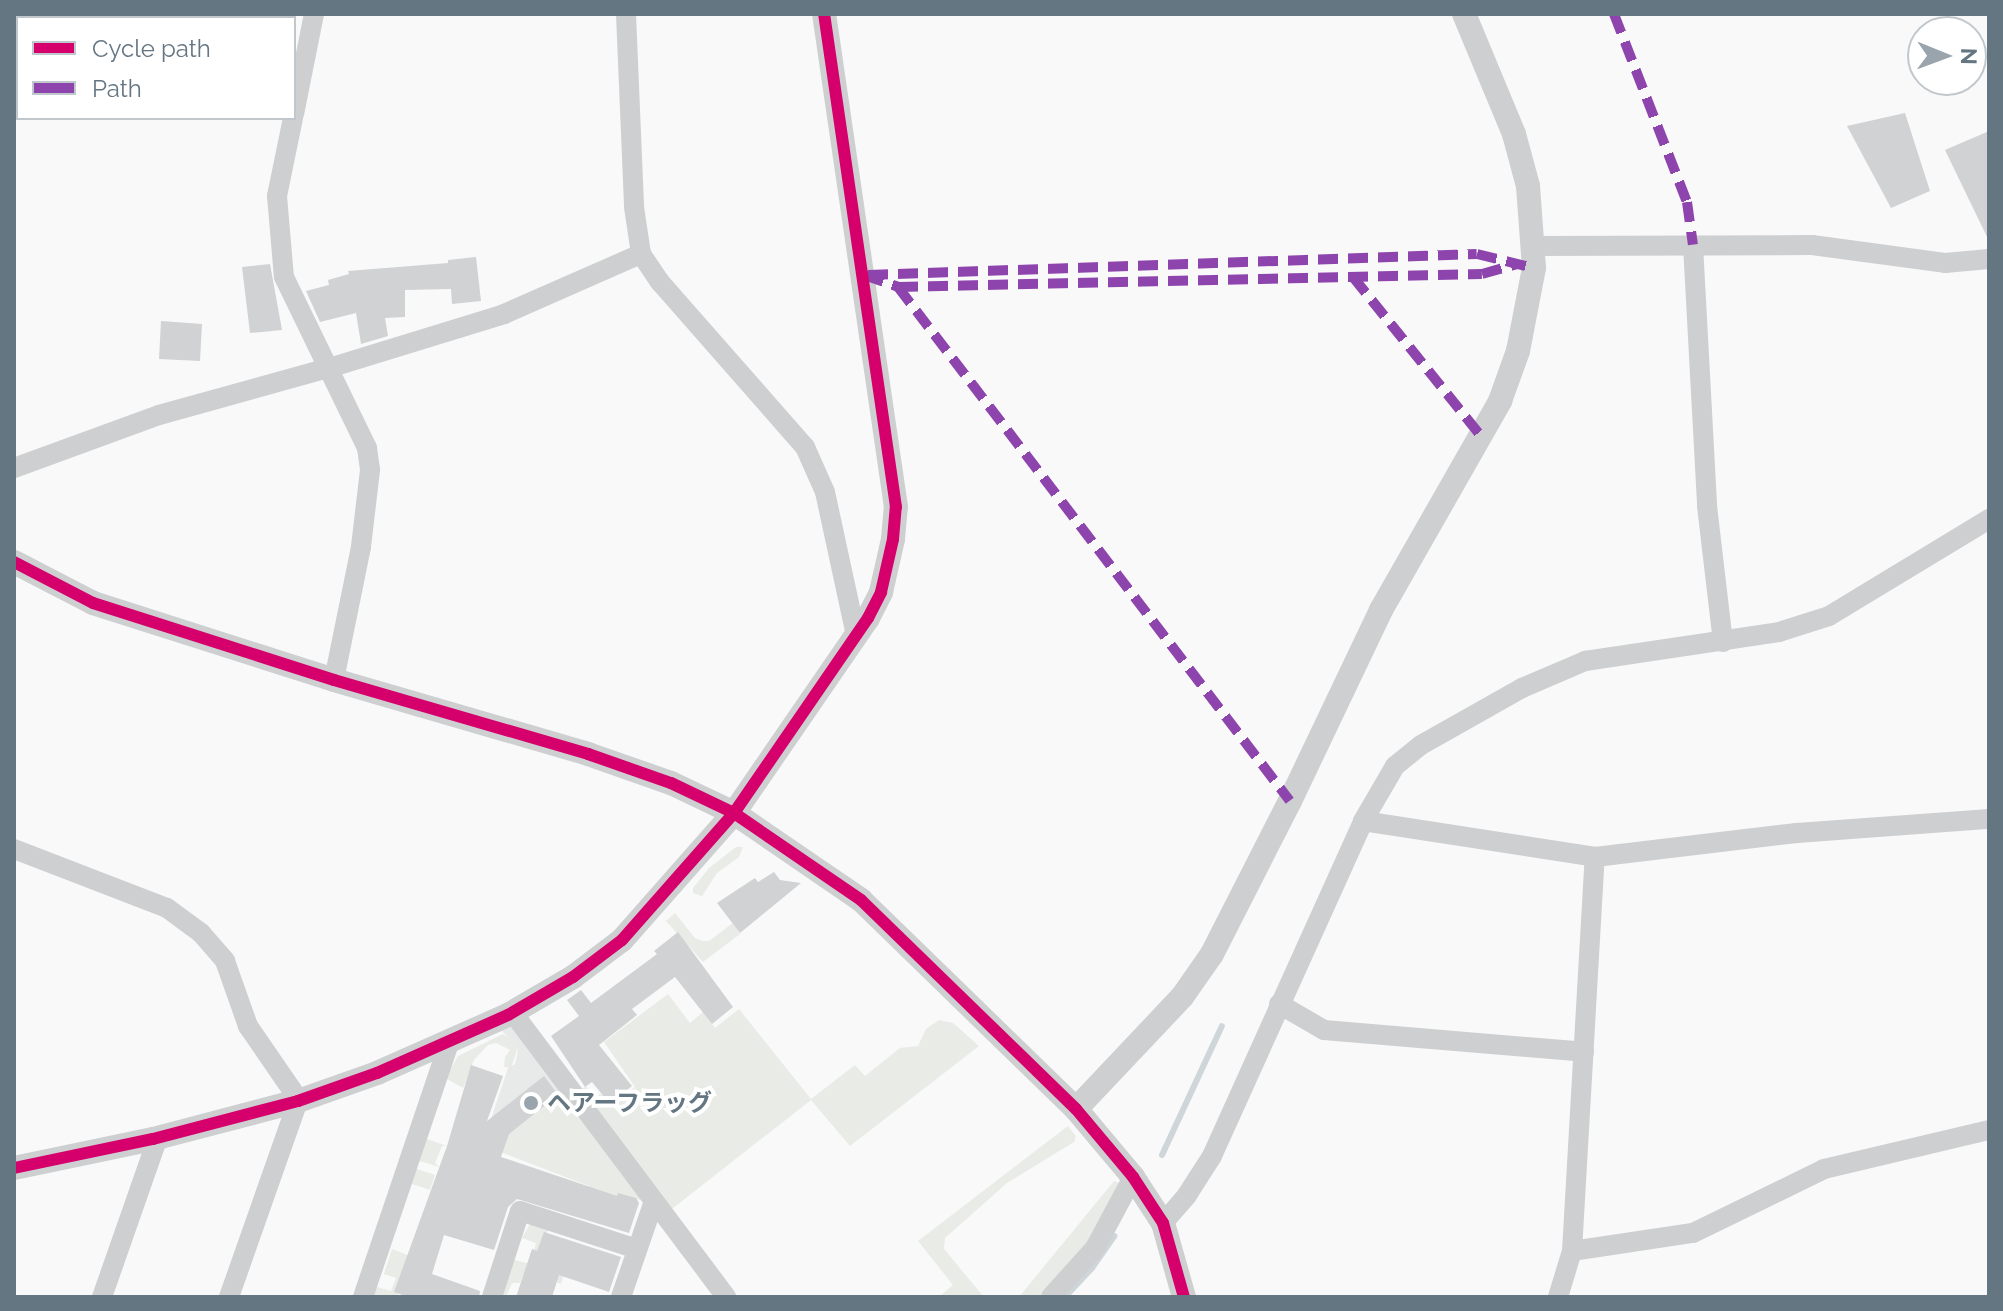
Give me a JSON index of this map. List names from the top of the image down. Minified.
{"places":["ヘアーフラッグ"],"legend":["Cycle path","Path"],"north":"right"}
